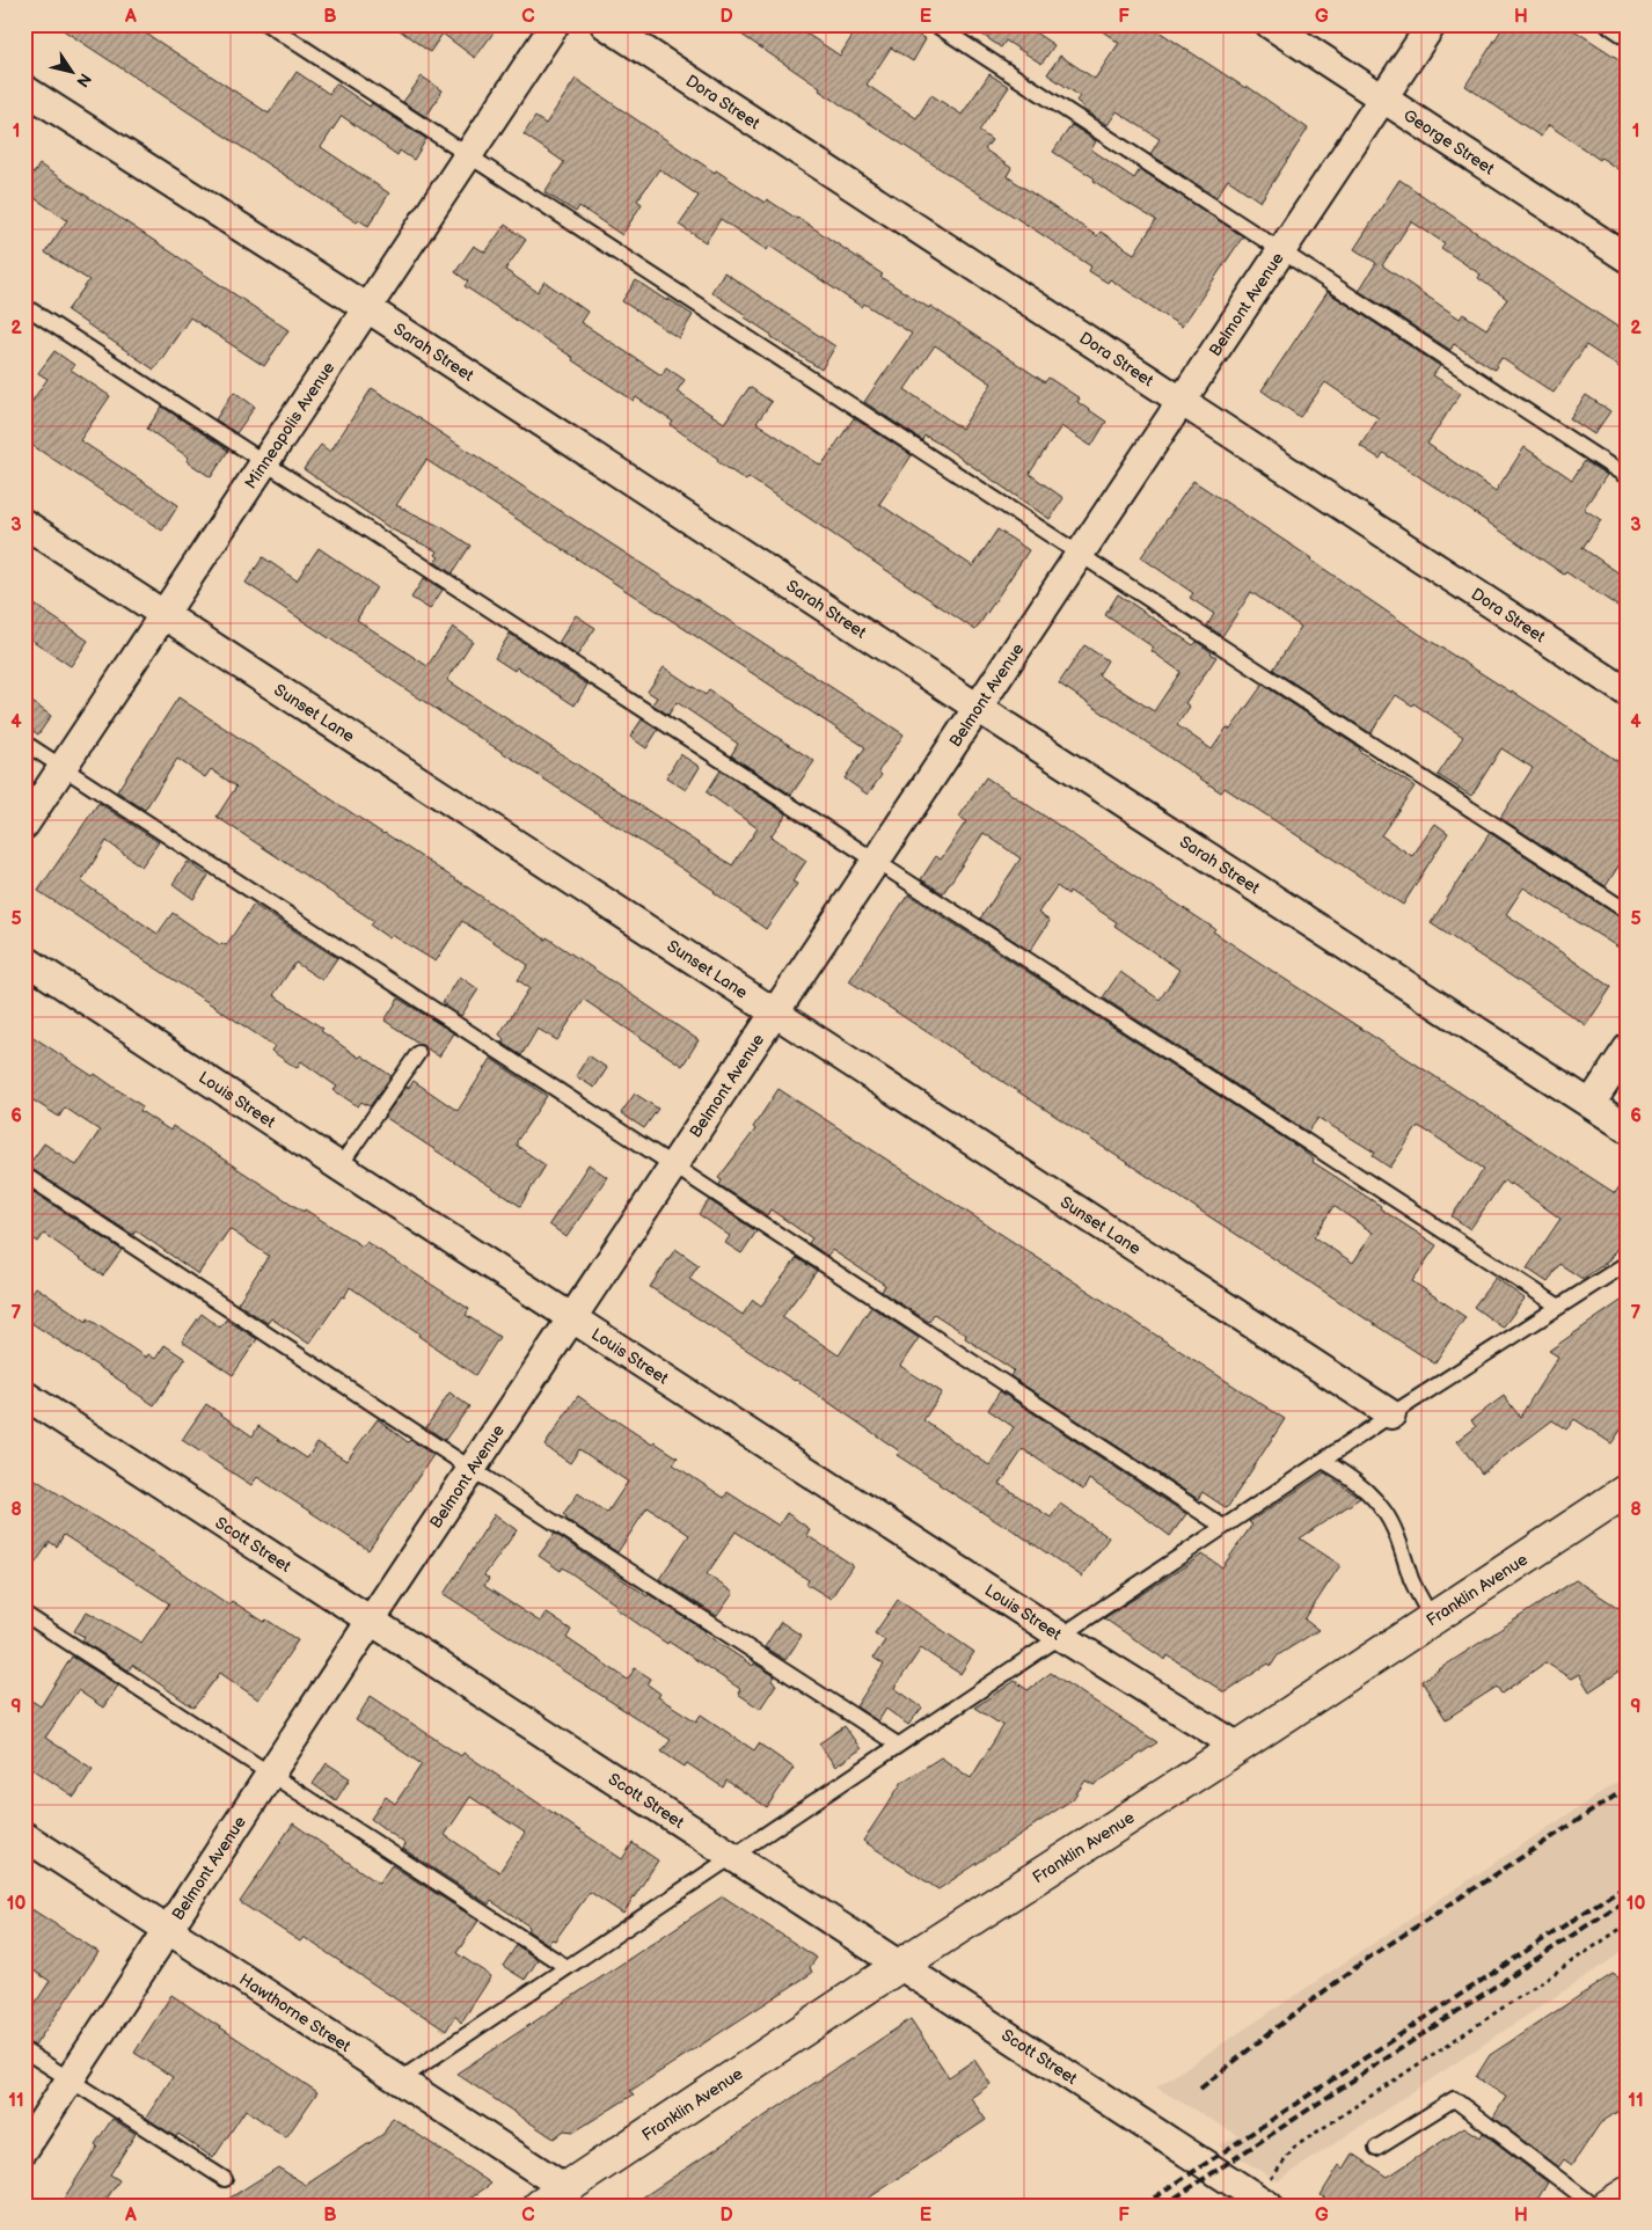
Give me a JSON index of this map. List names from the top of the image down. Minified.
{"streets":{"main road":["Franklin Avenue"],"street":["Dora Street","George Street","Belmont Avenue","Sarah Street","Minneapolis Avenue","Sunset Lane","Louis Street","Scott Street","Hawthorne Street"]},"crossings":[["Dora Street","Belmont Avenue"],["George Street","Belmont Avenue"],["Belmont Avenue","Sarah Street"],["Belmont Avenue","Sunset Lane"],["Belmont Avenue","Louis Street"],["Belmont Avenue","Scott Street"],["Belmont Avenue","Hawthorne Street"],["Sarah Street","Minneapolis Avenue"],["Minneapolis Avenue","Sunset Lane"],["Louis Street","Franklin Avenue"],["Scott Street","Franklin Avenue"],["Franklin Avenue","Hawthorne Street"]],"north":"bottom right","grid":{"columns":["A","B","C","D","E","F","G","H"],"rows":["1","2","3","4","5","6","7","8","9","10","11"]}}
